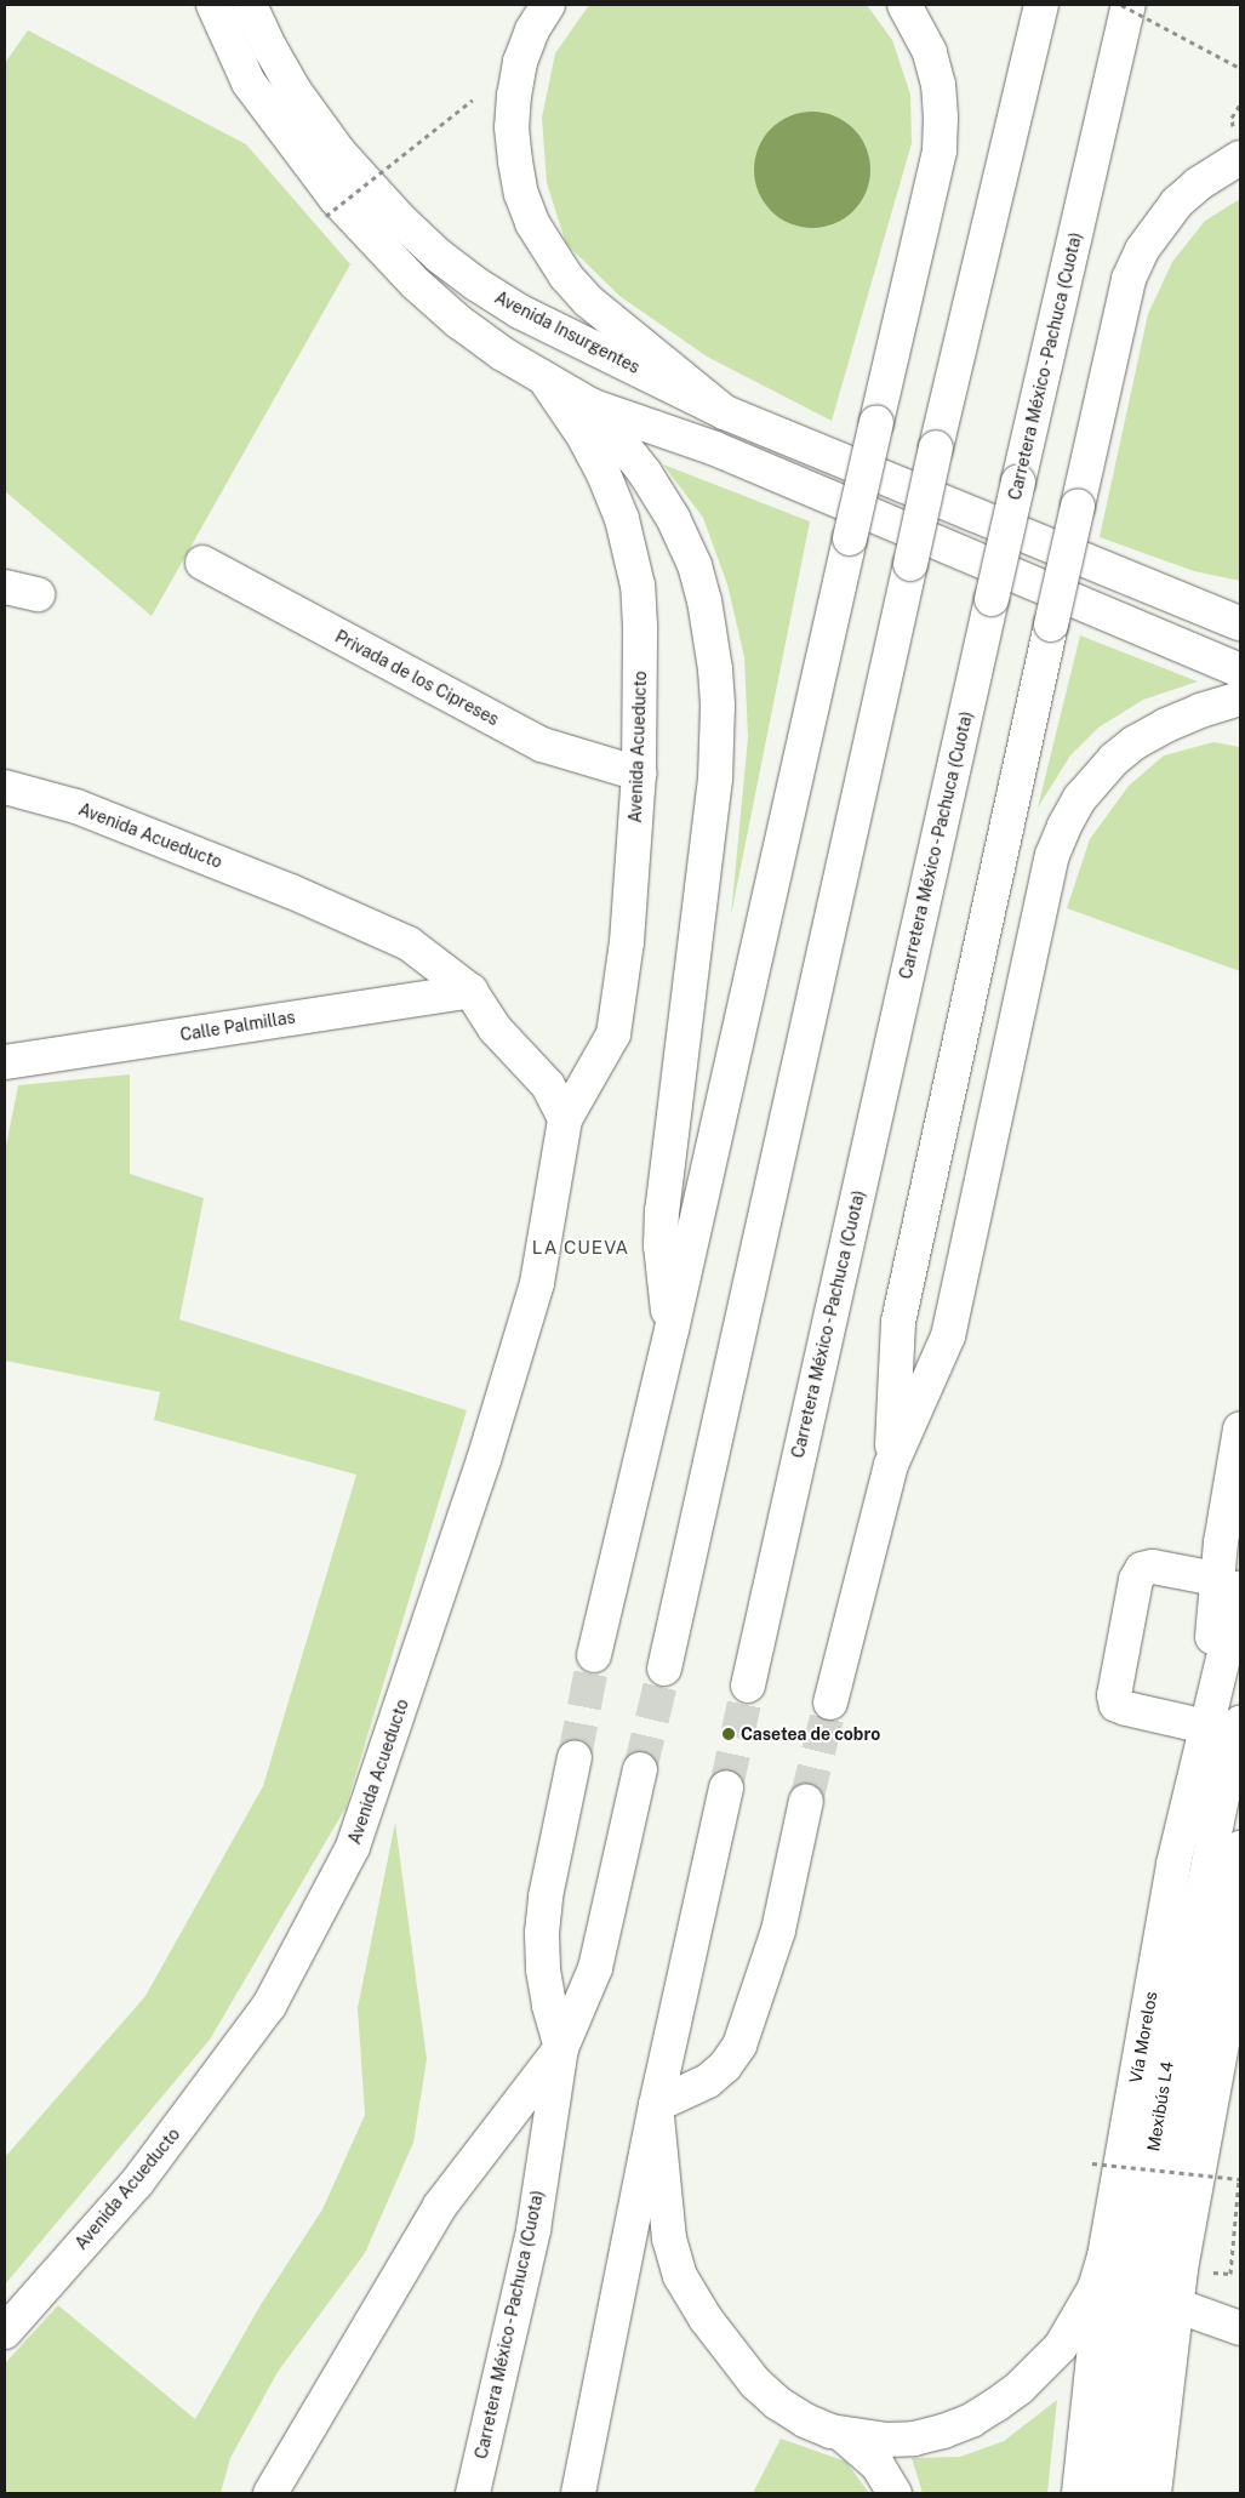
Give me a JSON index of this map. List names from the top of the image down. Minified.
{"streets":{"main road":["Avenida Insurgentes","Carretera México - Pachuca (Cuota)","Privada de los Cipreses","Avenida Acueducto","Calle Palmillas","Vía Morelos","Mexibús L4"]},"crossings":[["Privada de los Cipreses","Avenida Acueducto"],["Avenida Acueducto","Calle Palmillas"]],"districts":["LA CUEVA"],"places":["Casetea de cobro"]}
